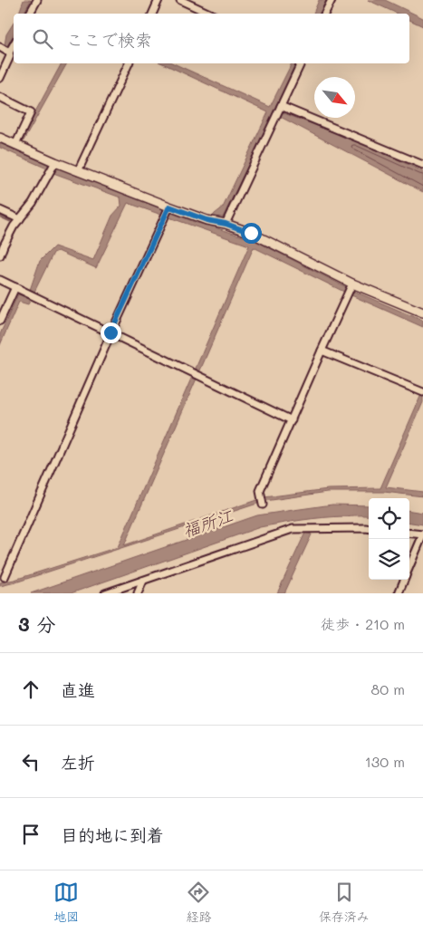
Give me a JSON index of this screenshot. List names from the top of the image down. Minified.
{"water":["福所江"],"north":"bottom right","page":{"search":"ここで検索","heading":["3 分","徒歩 · 210 m"],"list":[["直進","80 m"],["左折","130 m"],"目的地に到着"],"nav":["地図","経路","保存済み"]}}
